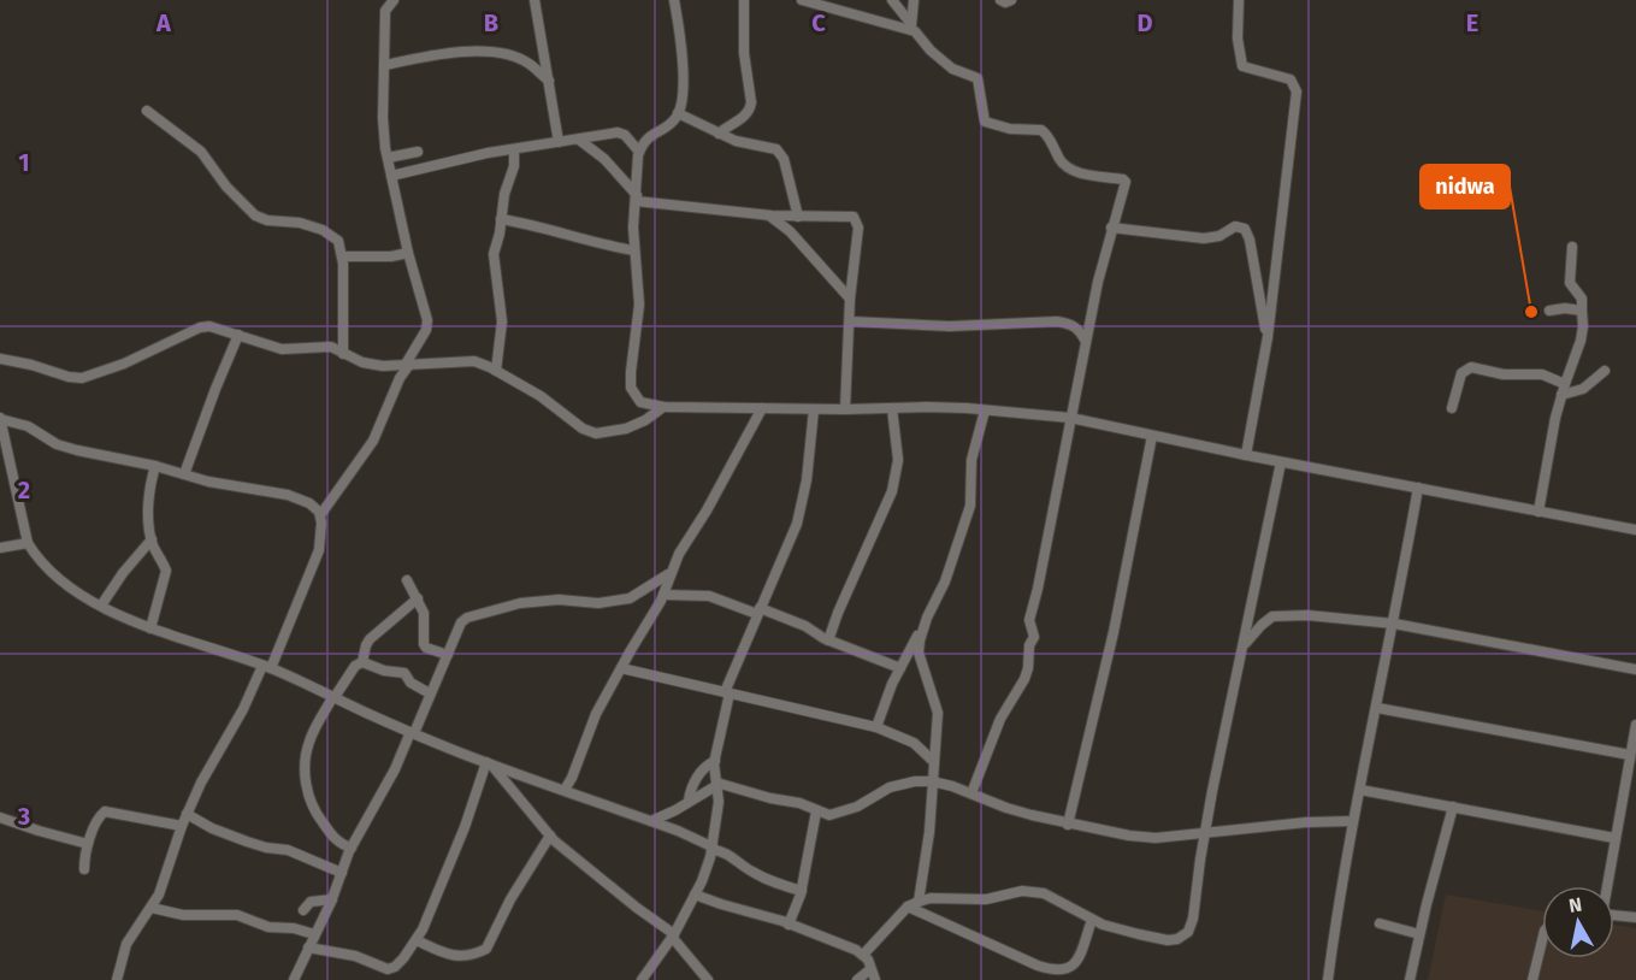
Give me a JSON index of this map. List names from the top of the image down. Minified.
{"places":["nidwa"],"north":"top","grid":{"columns":["A","B","C","D","E"],"rows":["1","2","3"]}}
